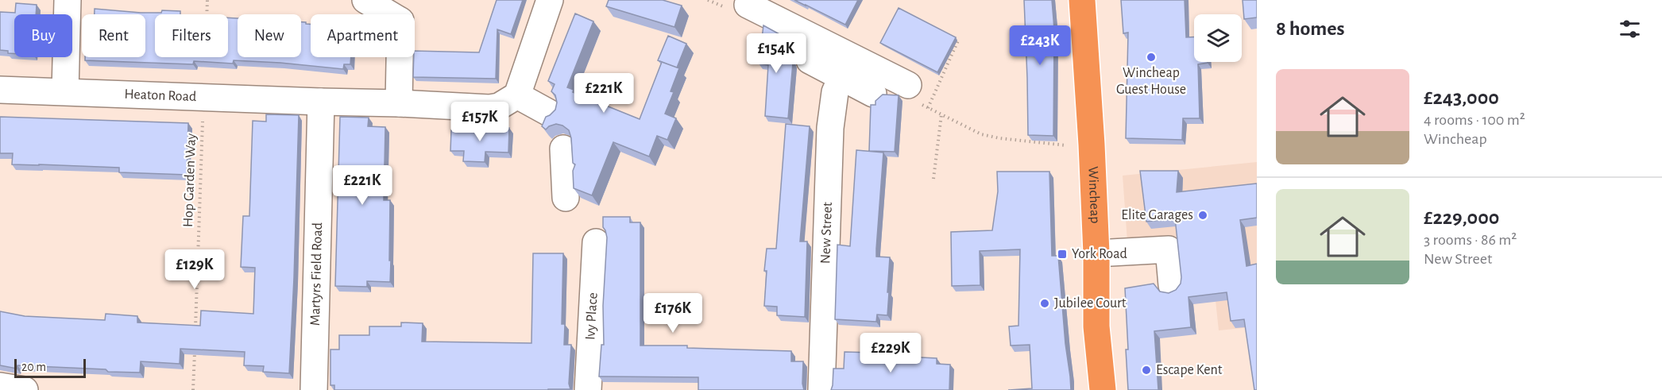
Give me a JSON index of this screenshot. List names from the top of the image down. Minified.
{"streets":{"highway":["Wincheap"],"street":["Heaton Road","New Street","Martyrs Field Road","Ivy Place"],"path":["Hop Garden Way"]},"crossings":[["Heaton Road","Hop Garden Way"],["Heaton Road","Martyrs Field Road"]],"places":{"other":["Wincheap Guest House","Elite Garages","Jubilee Court","Escape Kent"],"transit":["York Road"]},"scale_bar":"20 m","page":{"heading":"8 homes","chip":["Buy","Rent","Filters","New","Apartment"],"price":["£243K","£154K","£221K","£157K","£221K","£129K","£176K","£229K"],"list":[{"name":"£243,000","note":"4 rooms · 100 m² · Wincheap"},{"name":"£229,000","note":"3 rooms · 86 m² · New Street"}],"scale":"20 m"}}
